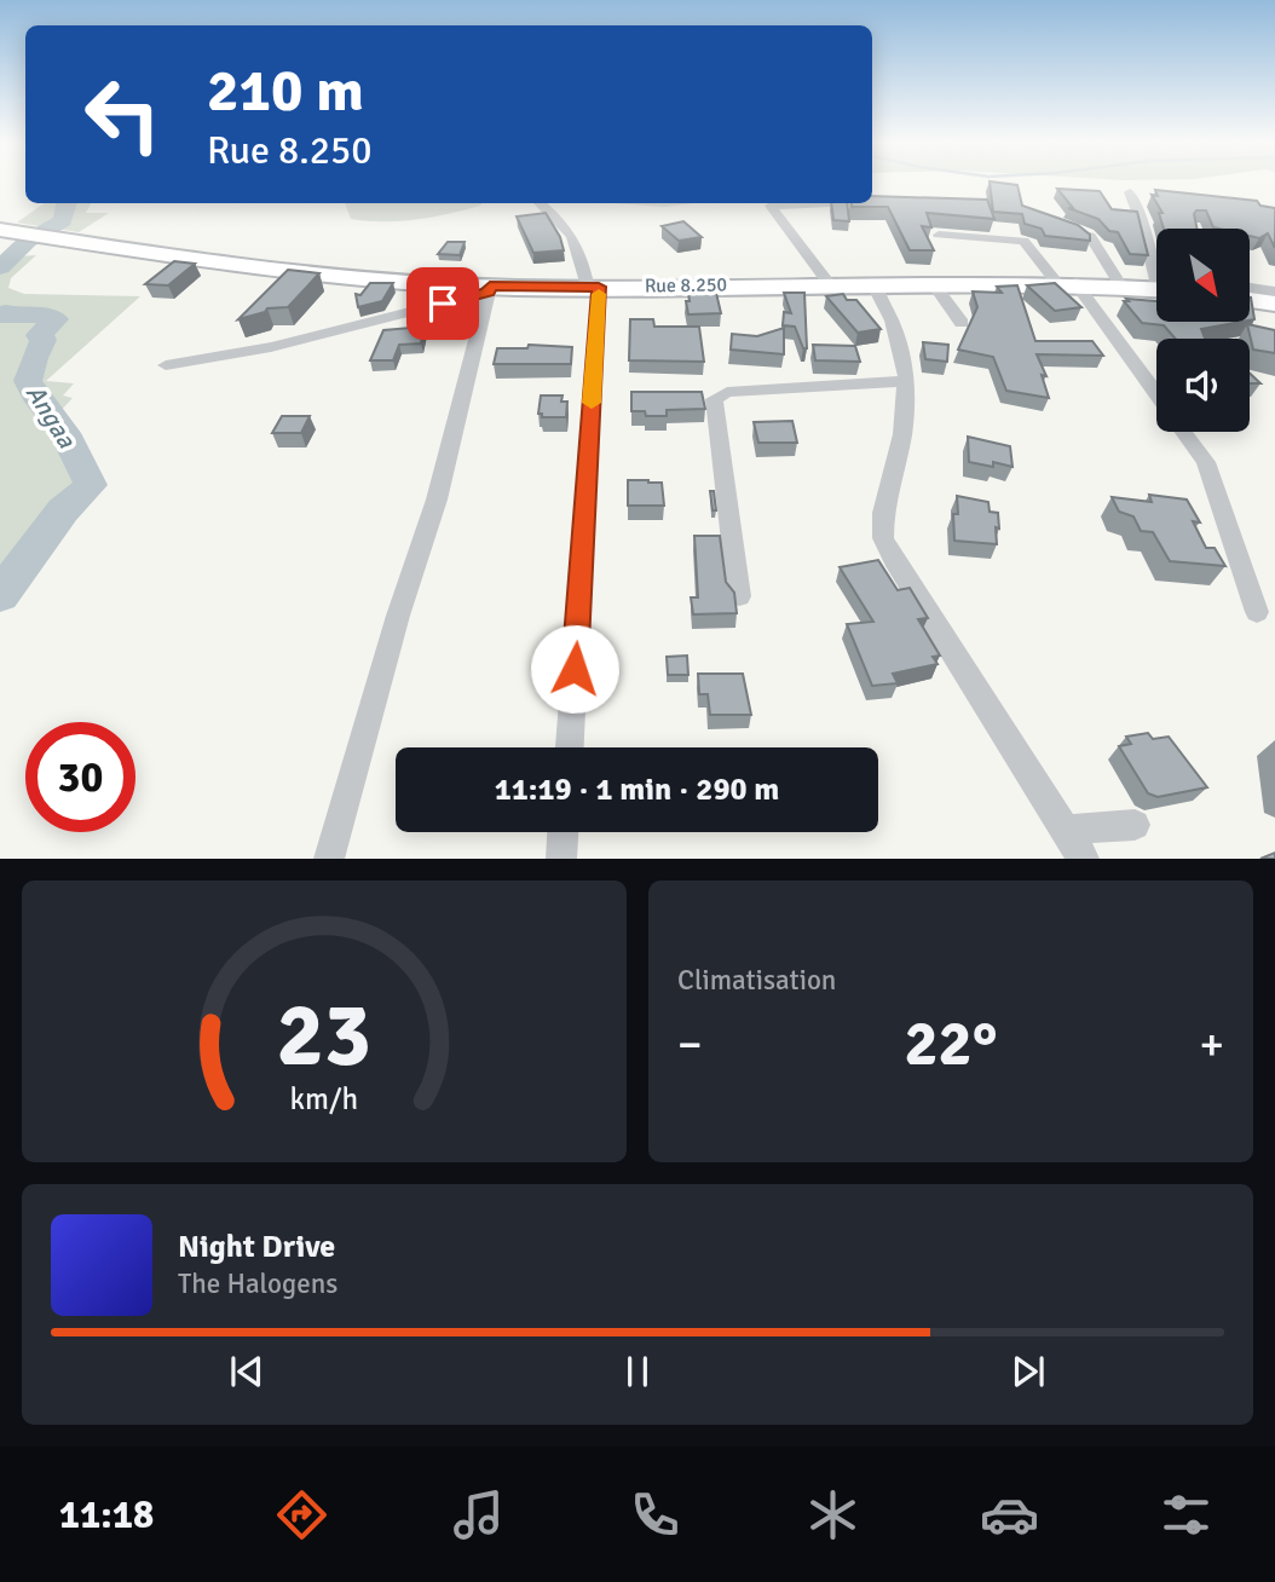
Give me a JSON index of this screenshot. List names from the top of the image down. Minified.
{"streets":{"highway":["Rue 8.250"]},"water":["Angaa"],"north":"bottom right","page":{"turn":["210 m","Rue 8.250"],"limit":"30","trip":"11:19 · 1 min · 290 m","tile":"Climatisation","heat":["−","22°","+"],"song":["Night Drive","The Halogens"],"tabs":"11:18","gauge":["23","km/h"]}}
